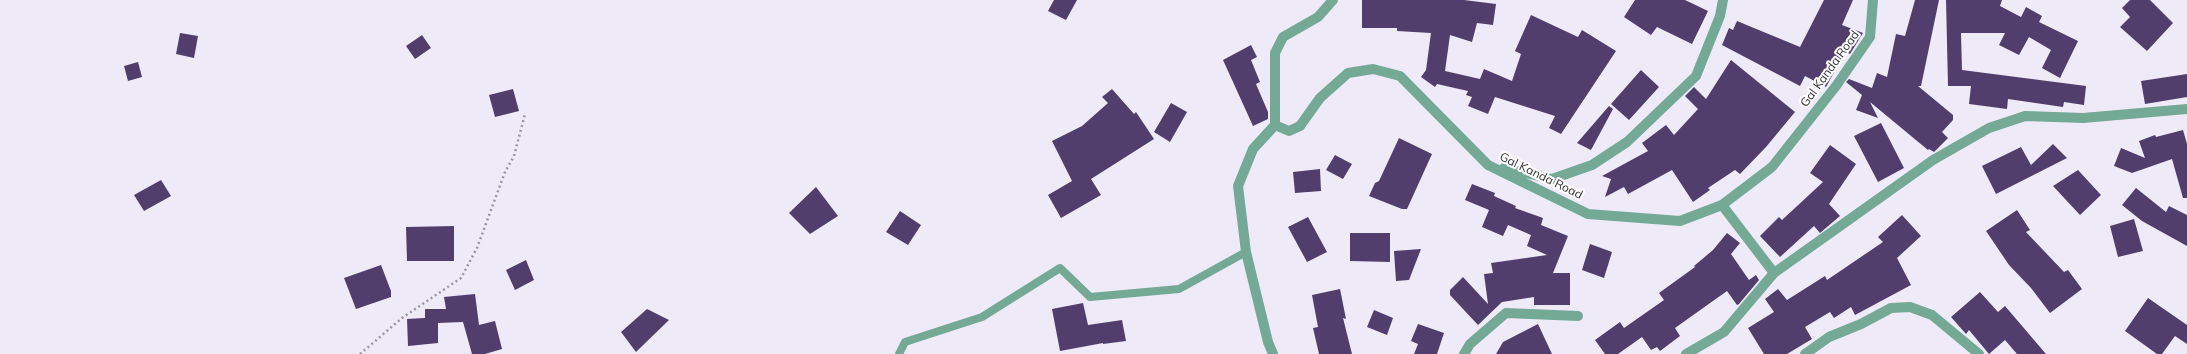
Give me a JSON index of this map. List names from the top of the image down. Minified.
{"streets":{"street":["Gal Kanda Road"]}}
